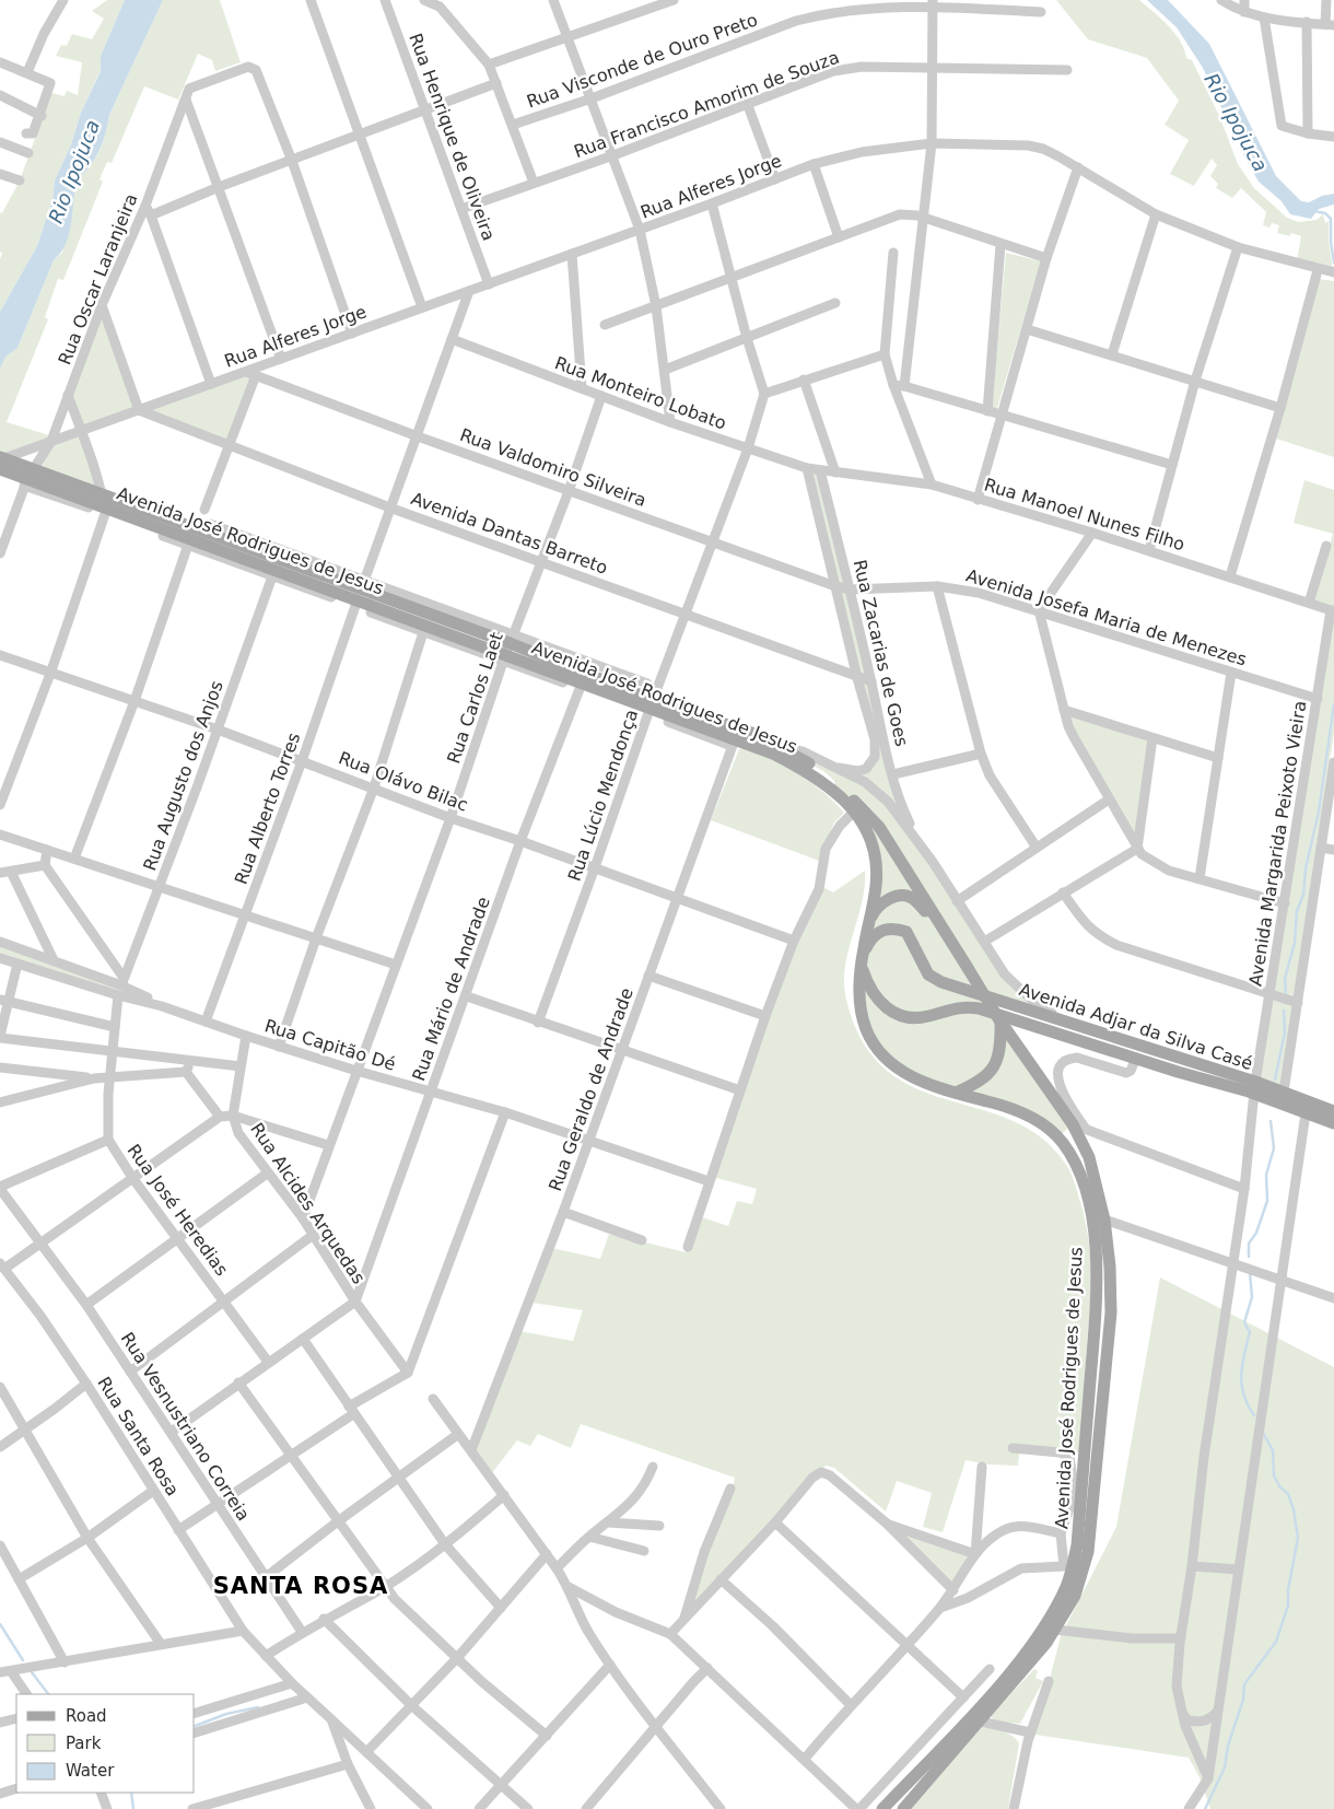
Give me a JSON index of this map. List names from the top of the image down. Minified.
{"streets":{"main road":["Avenida José Rodrigues de Jesus","Avenida Adjar da Silva Casé"],"street":["Rua Visconde de Ouro Preto","Rua Francisco Amorim de Souza","Rua Henrique de Oliveira","Rua Alferes Jorge","Rua Oscar Laranjeira","Rua Monteiro Lobato","Rua Valdomiro Silveira","Rua Manoel Nunes Filho","Avenida Dantas Barreto","Avenida Josefa Maria de Menezes","Rua Zacarias de Goes","Rua Carlos Laet","Rua Augusto dos Anjos","Rua Olávo Bilac","Rua Lúcio Mendonça","Rua Alberto Torres","Avenida Margarida Peixoto Vieira","Rua Mário de Andrade","Rua Capitão Dé","Rua Geraldo de Andrade","Rua Alcides Arquedas","Rua José Heredias","Rua Vesnustriano Correia","Rua Santa Rosa"]},"crossings":[["Rua Francisco Amorim de Souza","Rua Henrique de Oliveira"],["Rua Henrique de Oliveira","Rua Alferes Jorge"],["Rua Alferes Jorge","Rua Oscar Laranjeira"],["Rua Alferes Jorge","Rua Valdomiro Silveira"],["Rua Alferes Jorge","Avenida Dantas Barreto"],["Rua Alferes Jorge","Avenida José Rodrigues de Jesus"],["Rua Oscar Laranjeira","Avenida José Rodrigues de Jesus"],["Rua Monteiro Lobato","Rua Manoel Nunes Filho"],["Rua Monteiro Lobato","Rua Zacarias de Goes"],["Rua Monteiro Lobato","Rua Carlos Laet"],["Rua Monteiro Lobato","Rua Lúcio Mendonça"],["Rua Valdomiro Silveira","Avenida Josefa Maria de Menezes"],["Rua Valdomiro Silveira","Rua Zacarias de Goes"],["Rua Valdomiro Silveira","Rua Carlos Laet"],["Rua Valdomiro Silveira","Rua Lúcio Mendonça"],["Rua Manoel Nunes Filho","Rua Zacarias de Goes"],["Rua Manoel Nunes Filho","Avenida Margarida Peixoto Vieira"],["Avenida Dantas Barreto","Rua Zacarias de Goes"],["Avenida Dantas Barreto","Rua Carlos Laet"],["Avenida Dantas Barreto","Rua Lúcio Mendonça"],["Avenida José Rodrigues de Jesus","Rua Carlos Laet"],["Avenida José Rodrigues de Jesus","Rua Augusto dos Anjos"],["Avenida José Rodrigues de Jesus","Rua Lúcio Mendonça"],["Avenida José Rodrigues de Jesus","Rua Alberto Torres"],["Avenida José Rodrigues de Jesus","Rua Mário de Andrade"],["Avenida José Rodrigues de Jesus","Avenida Adjar da Silva Casé"],["Avenida José Rodrigues de Jesus","Rua Geraldo de Andrade"],["Avenida Josefa Maria de Menezes","Rua Zacarias de Goes"],["Avenida Josefa Maria de Menezes","Avenida Margarida Peixoto Vieira"],["Rua Carlos Laet","Rua Olávo Bilac"],["Rua Carlos Laet","Rua Capitão Dé"],["Rua Carlos Laet","Rua Alcides Arquedas"],["Rua Augusto dos Anjos","Rua Olávo Bilac"],["Rua Augusto dos Anjos","Rua Capitão Dé"],["Rua Olávo Bilac","Rua Lúcio Mendonça"],["Rua Olávo Bilac","Rua Alberto Torres"],["Rua Olávo Bilac","Rua Mário de Andrade"],["Rua Olávo Bilac","Rua Geraldo de Andrade"],["Rua Alberto Torres","Rua Capitão Dé"],["Avenida Margarida Peixoto Vieira","Avenida Adjar da Silva Casé"],["Rua Mário de Andrade","Rua Capitão Dé"],["Rua Mário de Andrade","Rua Alcides Arquedas"],["Rua Capitão Dé","Rua Geraldo de Andrade"],["Rua Capitão Dé","Rua Alcides Arquedas"],["Rua Capitão Dé","Rua José Heredias"]],"districts":["SANTA ROSA"],"water":["Rio Ipojuca"],"legend":["Road","Park","Water"]}
